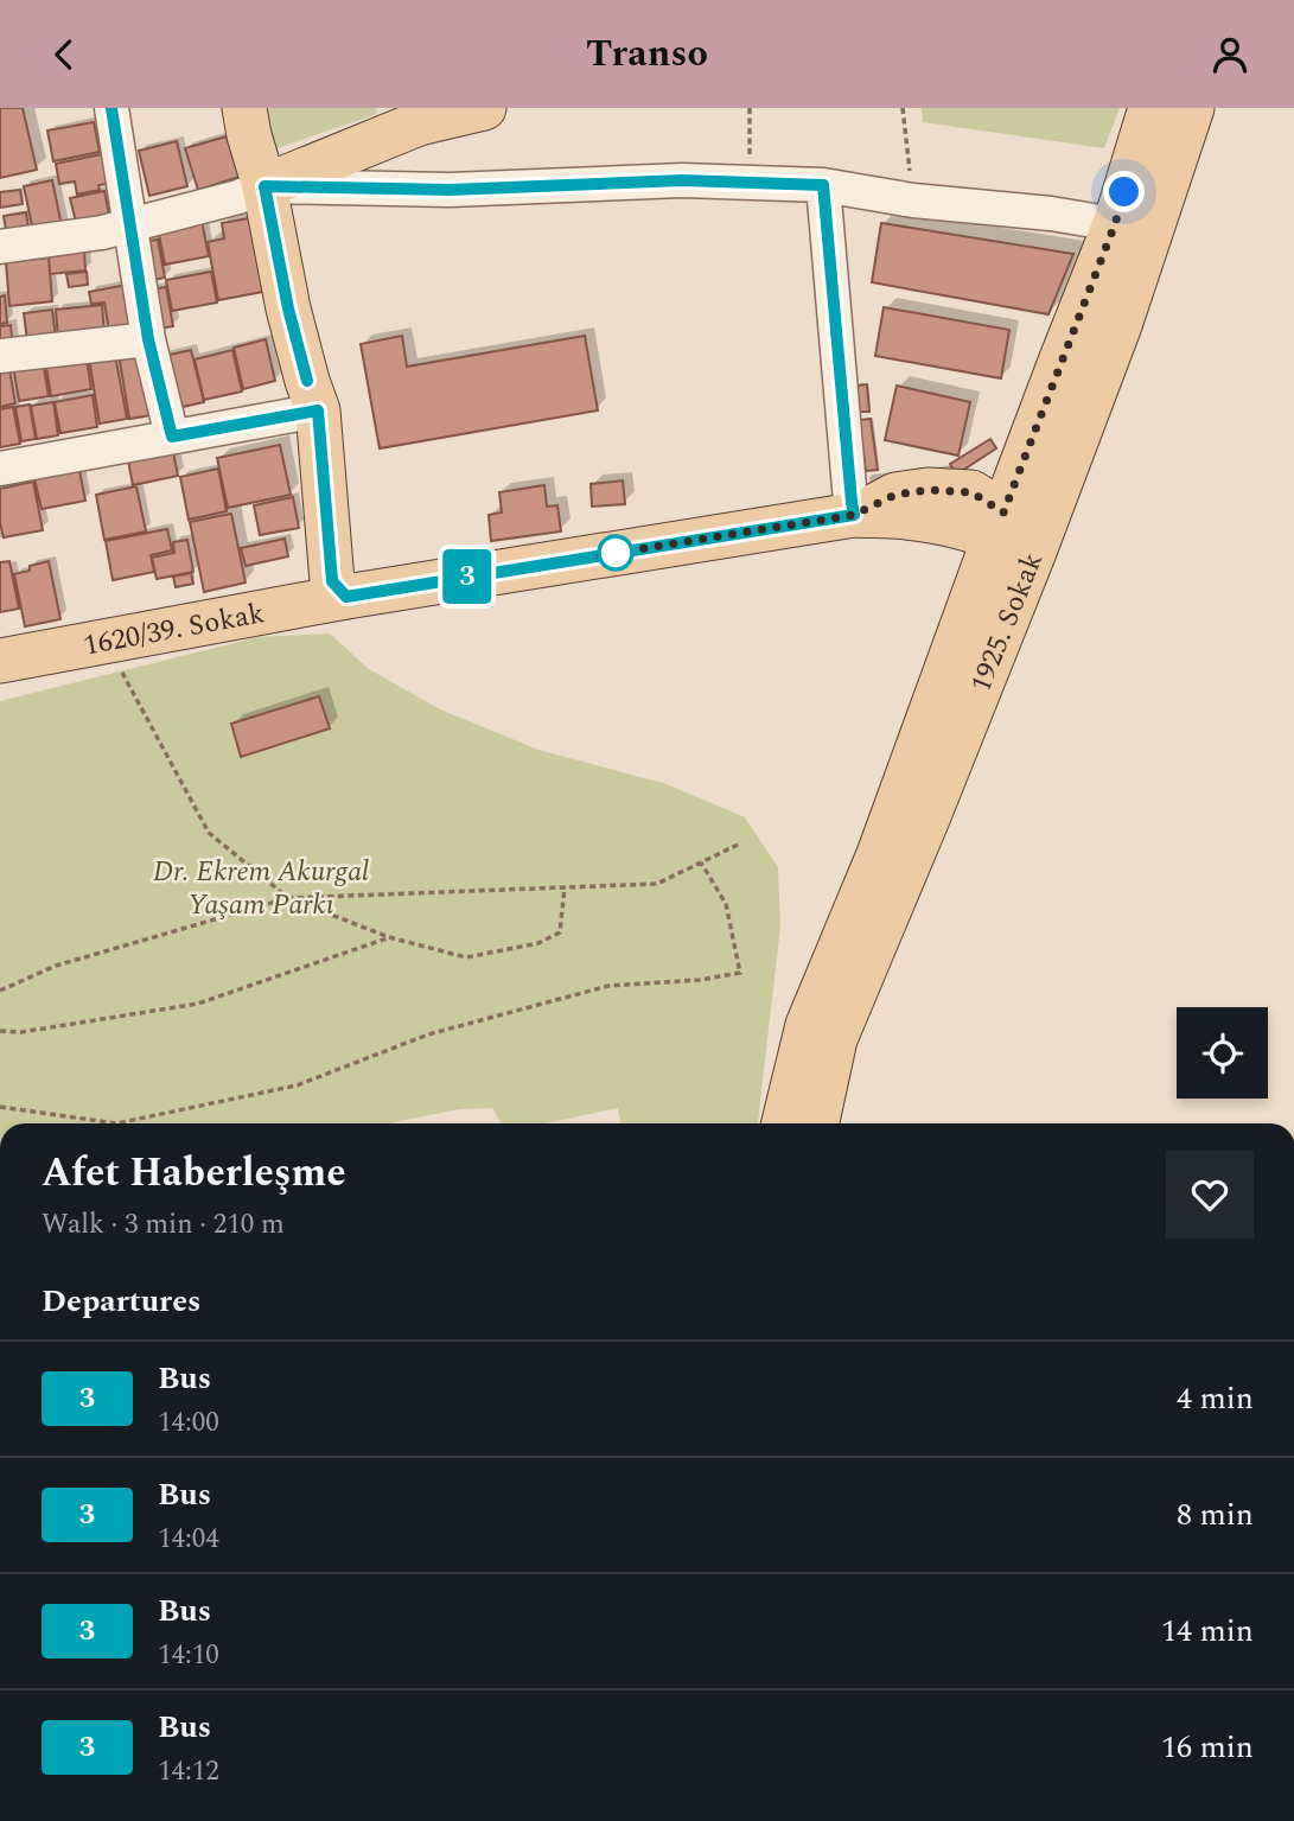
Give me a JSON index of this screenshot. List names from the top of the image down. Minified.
{"streets":{"main road":["1925. Sokak","1620/39. Sokak"]},"crossings":[["1925. Sokak","1620/39. Sokak"]],"parks":["Dr. Ekrem Akurgal Yaşam Parkı"],"lines":["bus line 3"],"page":{"header":"Transo","on_map":"3","heading":[["Afet Haberleşme","Walk · 3 min · 210 m"],"Departures"],"list":[{"mark":"3","name":"Bus","note":"14:00","value":"4 min"},{"mark":"3","name":"Bus","note":"14:04","value":"8 min"},{"mark":"3","name":"Bus","note":"14:10","value":"14 min"},{"mark":"3","name":"Bus","note":"14:12","value":"16 min"}]}}
